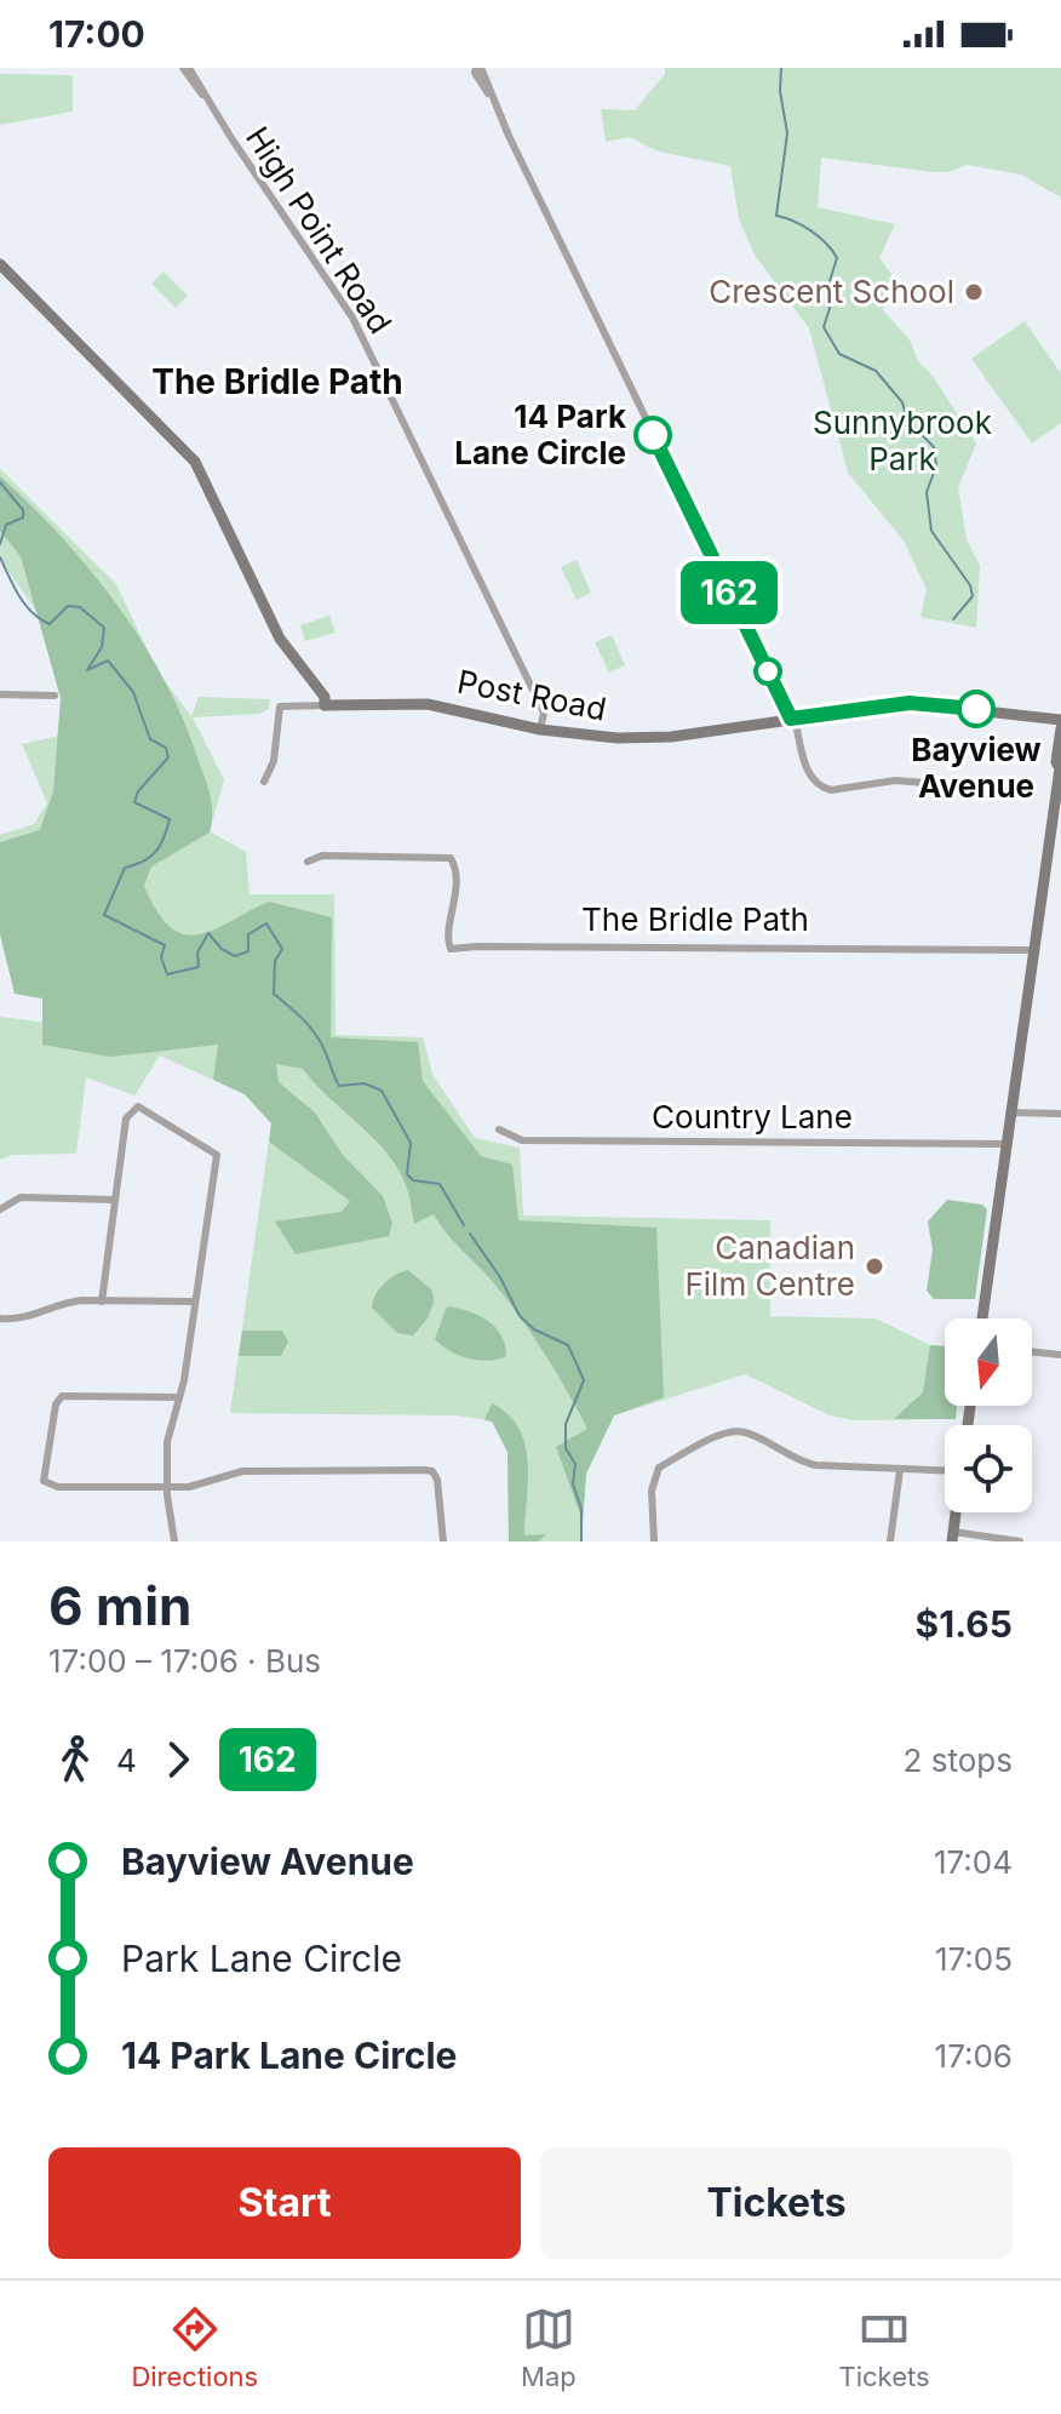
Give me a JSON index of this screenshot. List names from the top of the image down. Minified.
{"streets":{"street":["High Point Road","Post Road","The Bridle Path","Country Lane"]},"crossings":[["High Point Road","Post Road"]],"districts":["The Bridle Path"],"parks":["Sunnybrook Park"],"places":["Crescent School","14 Park Lane Circle","Bayview Avenue","Canadian Film Centre"],"lines":["bus line 162"],"north":"bottom","page":{"status":"17:00","on_map":"162","heading":["6 min","17:00 – 17:06 · Bus","$1.65"],"legs":["4","162","2 stops"],"list":[{"name":"Bayview Avenue","value":"17:04"},{"name":"Park Lane Circle","value":"17:05"},{"name":"14 Park Lane Circle","value":"17:06"}],"buttons":["Start","Tickets"],"tabs":["Directions","Map","Tickets"]}}
